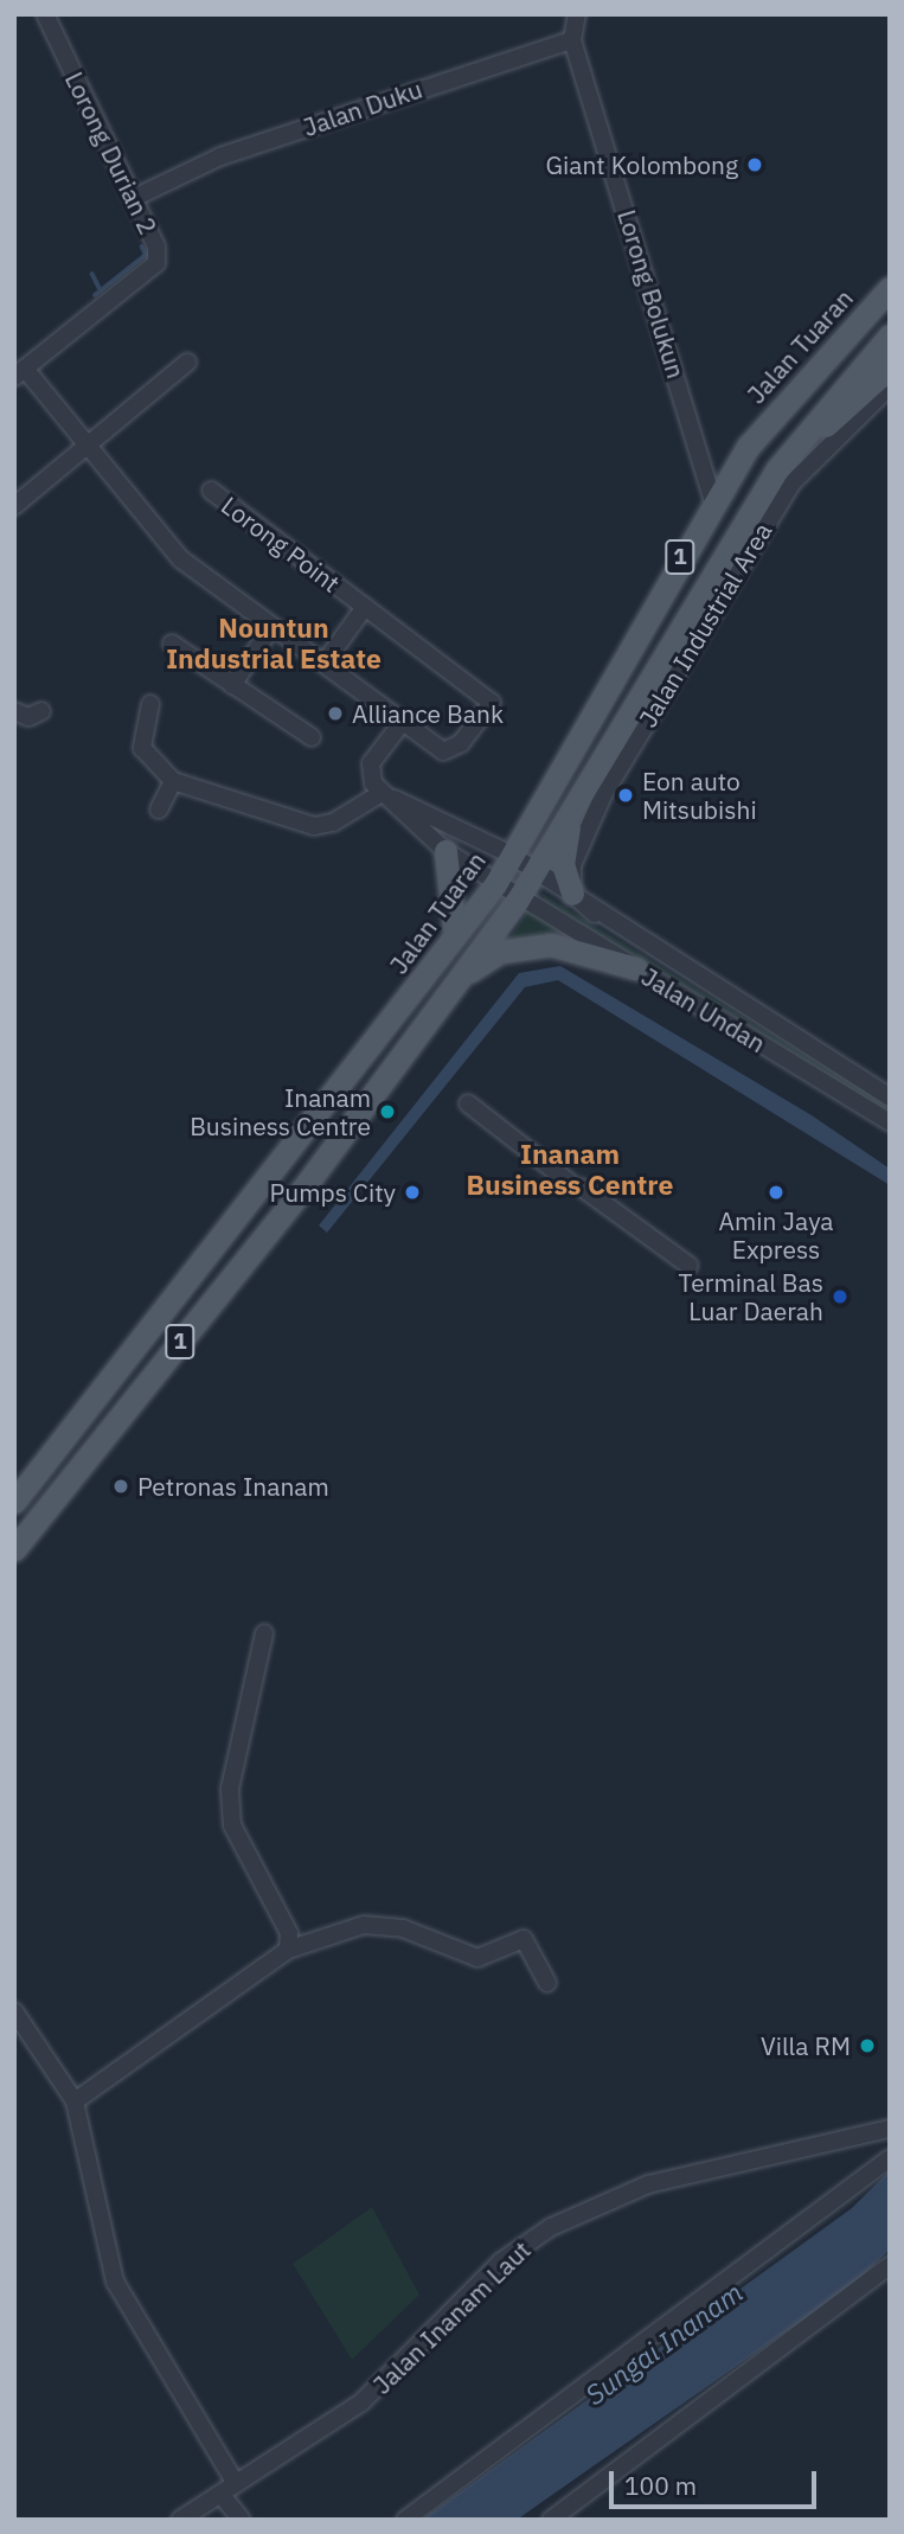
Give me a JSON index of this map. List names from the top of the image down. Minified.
{"streets":{"main road":["Jalan Tuaran","1"],"street":["Jalan Duku","Lorong Durian 2","Lorong Bolukun","Lorong Point","Jalan Industrial Area","Jalan Undan","Jalan Inanam Laut"]},"crossings":[["Jalan Duku","Lorong Durian 2"],["Jalan Duku","Lorong Bolukun"],["Lorong Bolukun","Jalan Tuaran"],["Jalan Tuaran","Jalan Undan"]],"districts":["Nountun Industrial Estate","Inanam Business Centre"],"water":["Sungai Inanam"],"places":["Giant Kolombong","Alliance Bank","Eon auto Mitsubishi","Inanam Business Centre","Pumps City","Amin Jaya Express","Terminal Bas Luar Daerah","Petronas Inanam","Villa RM"],"scale_bar":"100 m"}
